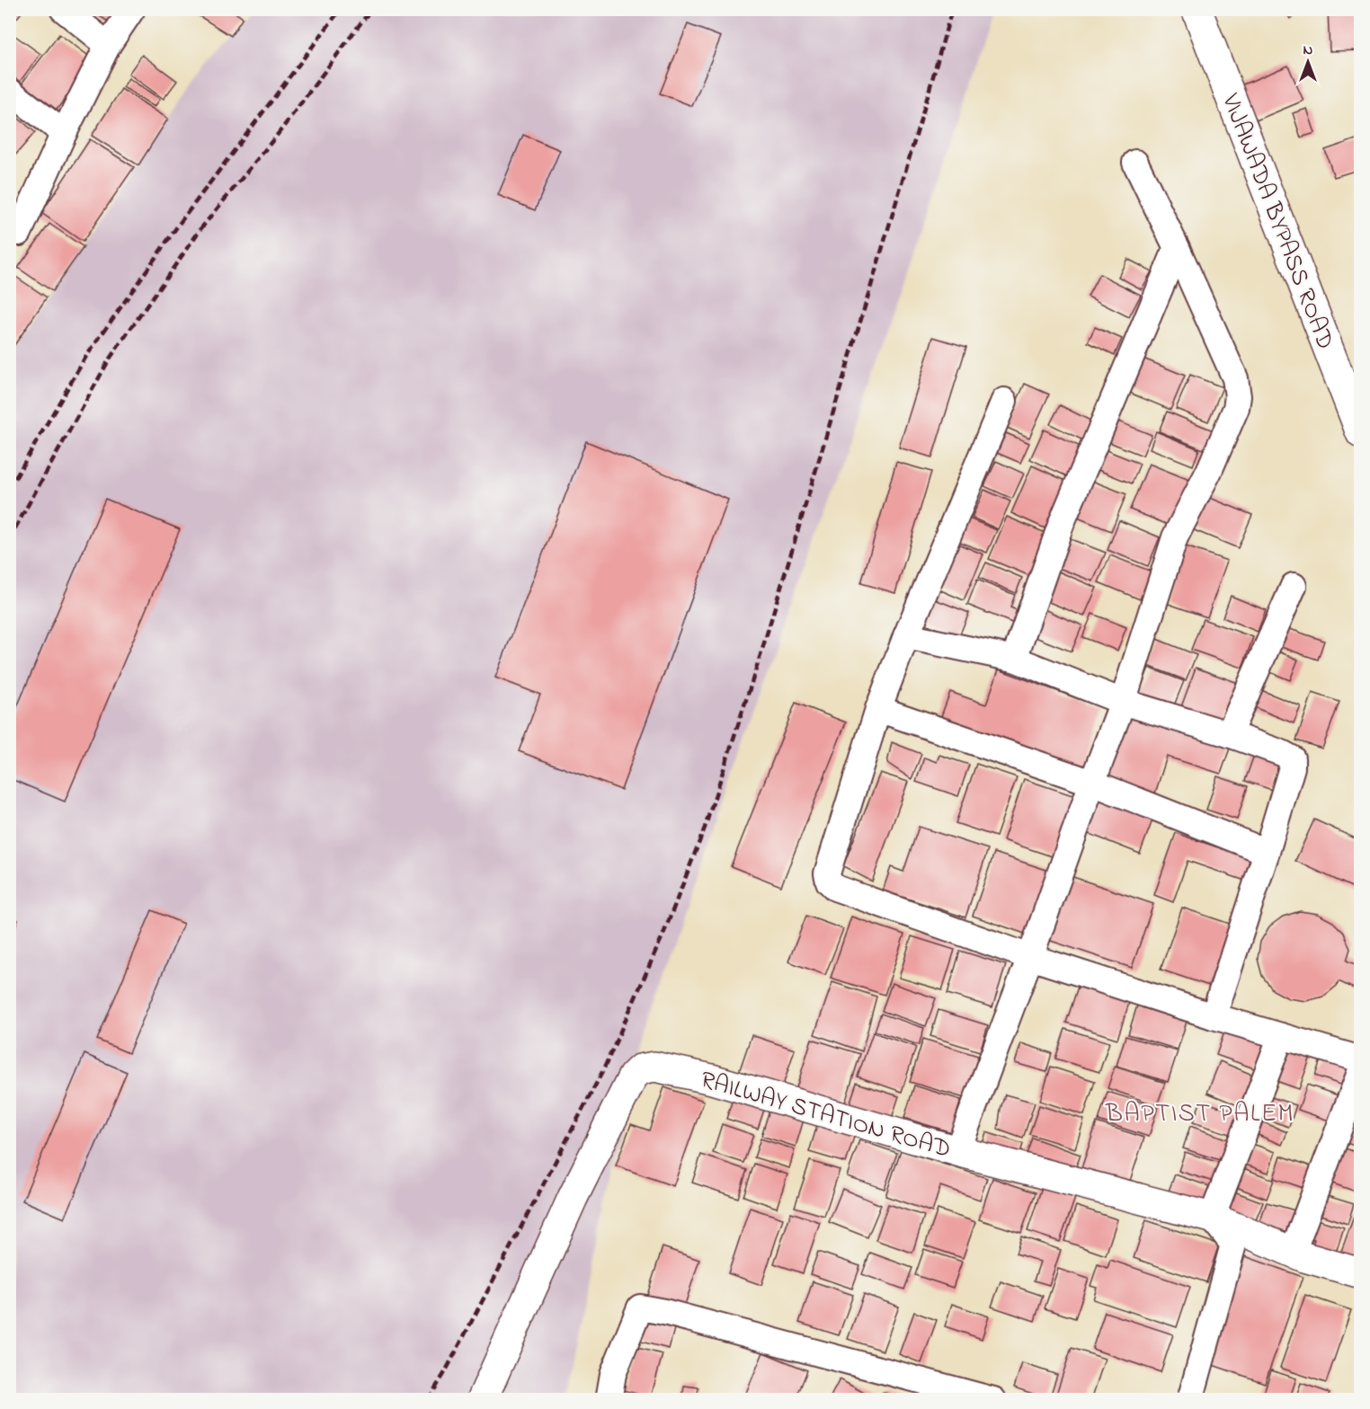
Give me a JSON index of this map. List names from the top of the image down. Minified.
{"streets":{"street":["VIJAWADA BYPASS ROAD","RAILWAY STATION ROAD"]},"districts":["BAPTIST PALEM"],"north":"top"}
